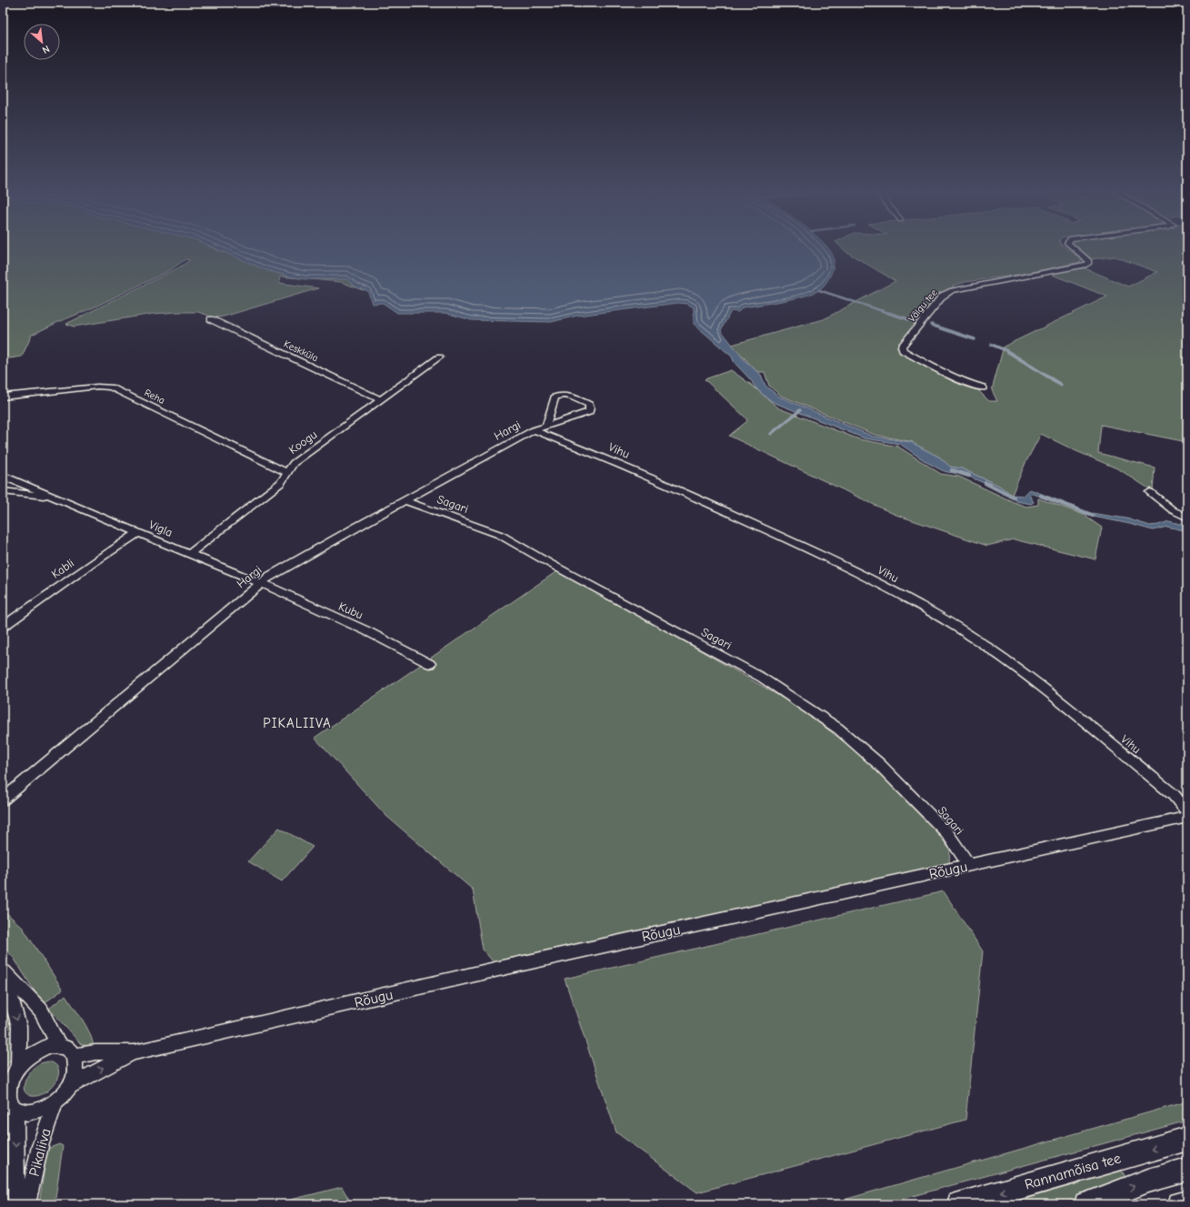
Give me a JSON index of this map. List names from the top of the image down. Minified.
{"streets":{"main road":["Rannamõisa tee"],"street":["Välgu tee","Keskküla","Reha","Hargi","Koogu","Vihu","Sagari","Vigla","Kabli","Kubu","Rõugu","Pikaliiva"]},"crossings":[["Keskküla","Koogu"],["Reha","Koogu"],["Hargi","Vihu"],["Hargi","Sagari"],["Hargi","Vigla"],["Hargi","Kubu"],["Koogu","Vigla"],["Sagari","Rõugu"],["Vigla","Kabli"],["Vigla","Kubu"],["Rõugu","Pikaliiva"]],"districts":["PIKALIIVA"],"north":"bottom right"}
